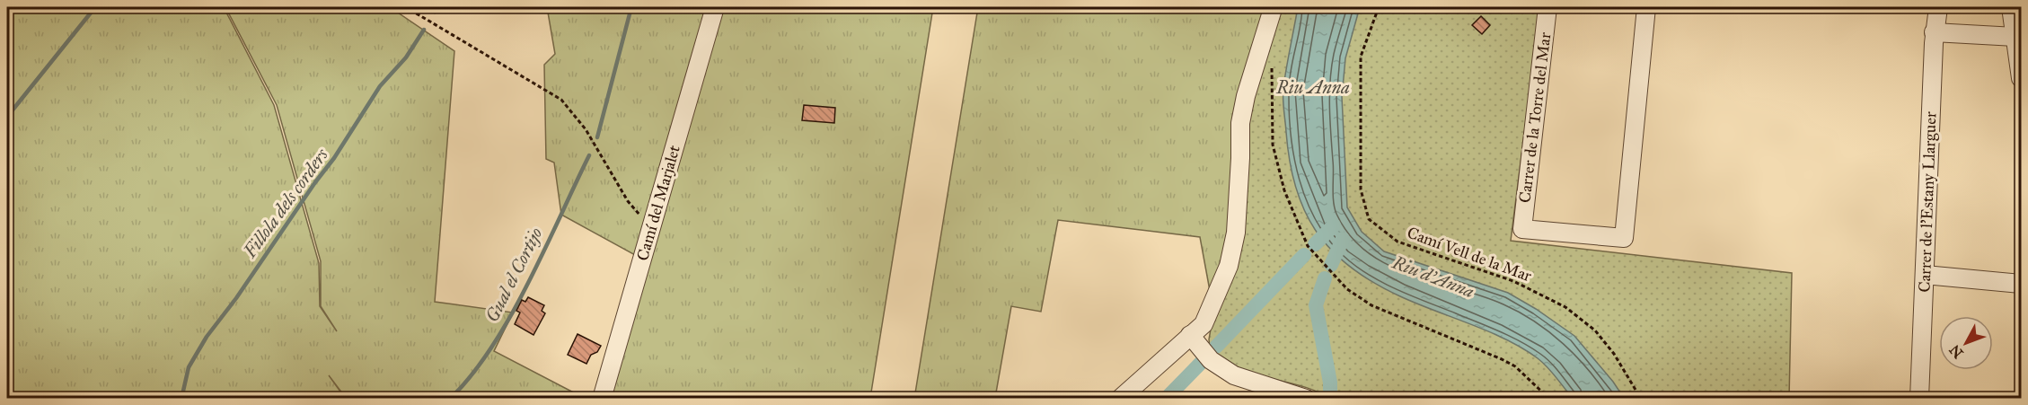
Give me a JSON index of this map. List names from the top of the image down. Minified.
{"streets":{"street":["Carrer de la Torre del Mar","Carrer de l'Estany Llarguer","Camí del Marjalet"],"path":["Camí Vell de la Mar"]},"water":["Riu Anna","Fillola dels corders","Gual el Cortijo","Riu d'Anna"],"north":"bottom left"}
